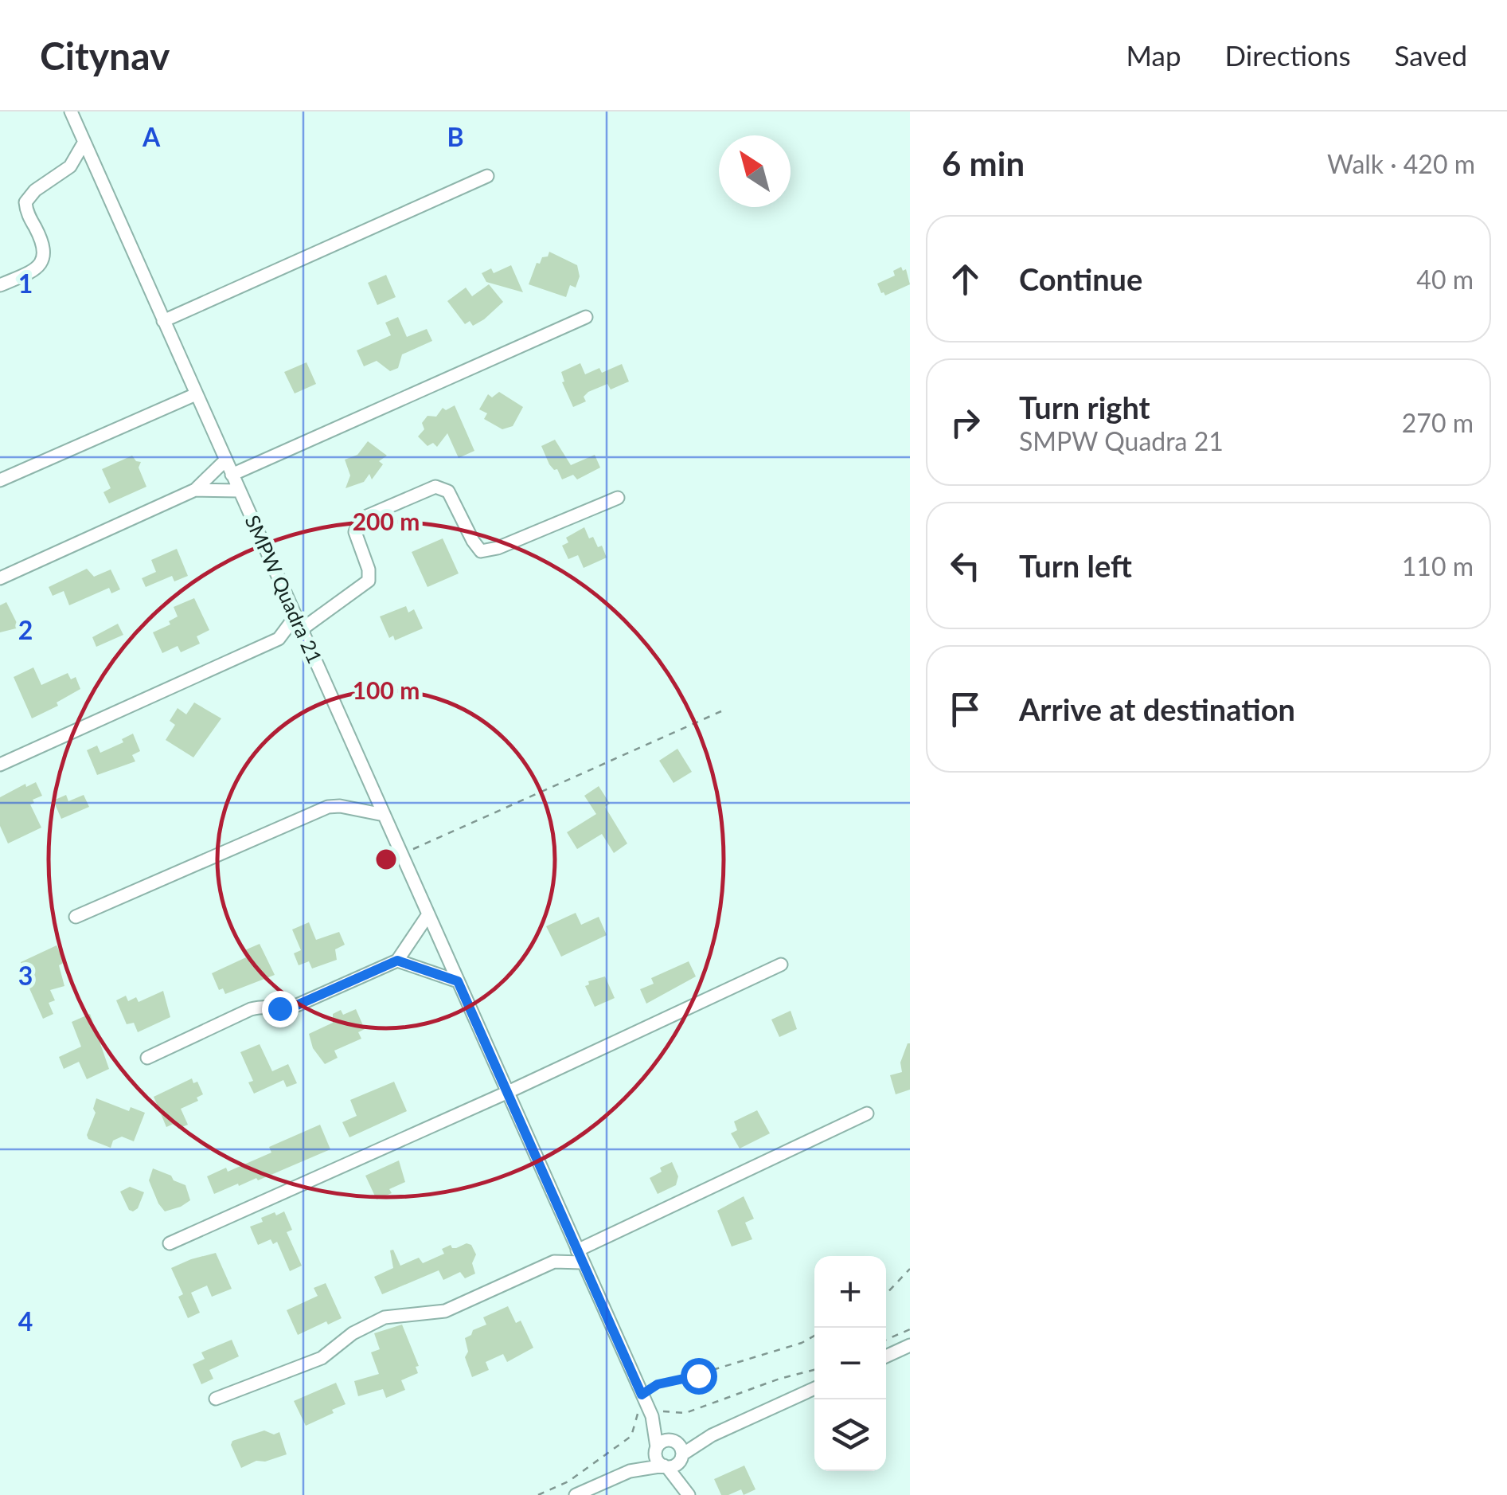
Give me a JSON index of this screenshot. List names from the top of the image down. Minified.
{"streets":{"street":["SMPW Quadra 21"]},"north":"top left","page":{"header":"Citynav","nav":["Map","Directions","Saved"],"heading":["6 min","Walk · 420 m"],"list":[["Continue","40 m"],["Turn right","SMPW Quadra 21","270 m"],["Turn left","110 m"],"Arrive at destination"],"map_buttons":["+","−"]},"grid":{"columns":["A","B"],"rows":["1","2","3","4"]},"rings":["200 m","100 m"]}
